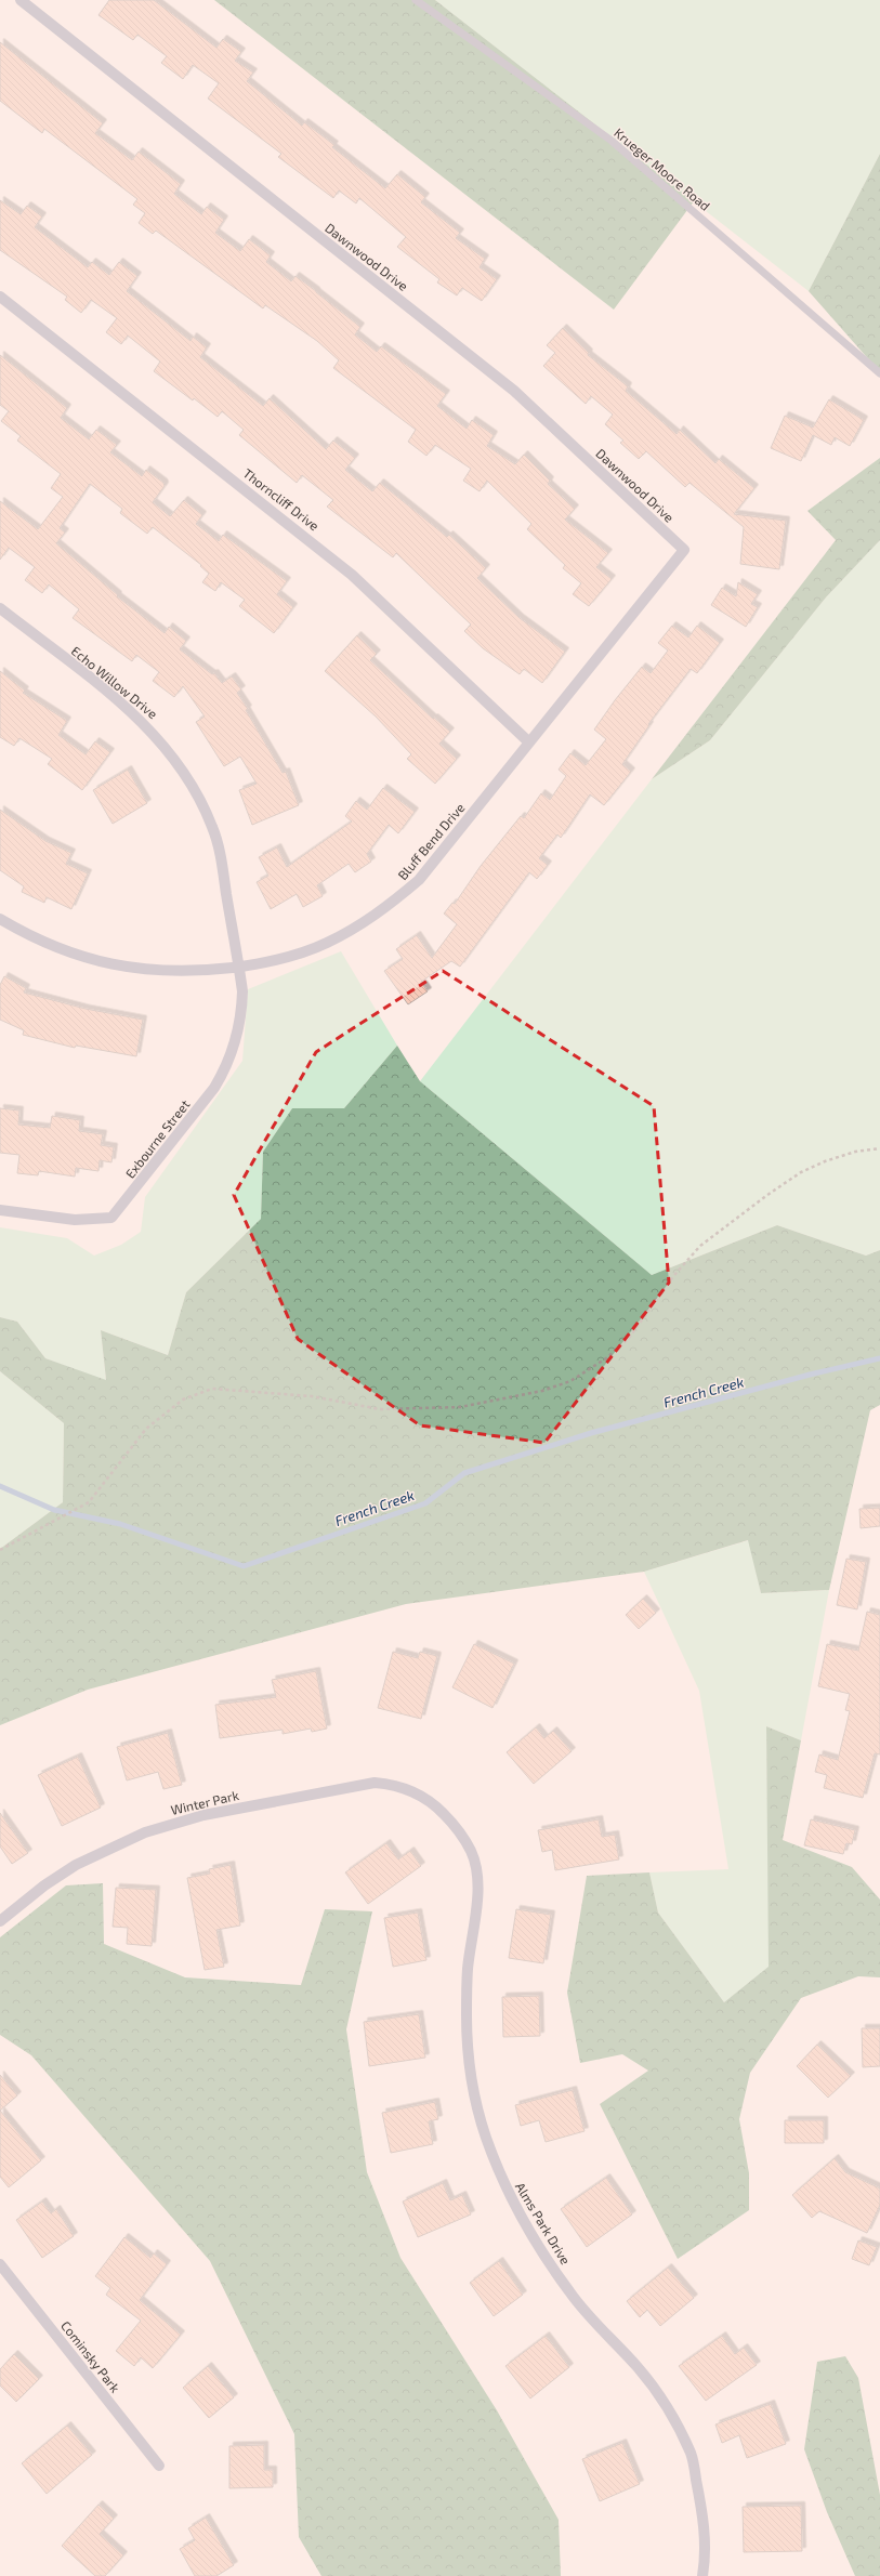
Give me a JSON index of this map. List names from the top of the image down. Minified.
{"streets":{"street":["Dawnwood Drive","Thorncliff Drive","Echo Willow Drive","Bluff Bend Drive","Exbourne Street","Winter Park","Alms Park Drive","Cominsky Park"],"lane":["Krueger Moore Road"]},"crossings":[["Dawnwood Drive","Bluff Bend Drive"],["Thorncliff Drive","Bluff Bend Drive"],["Echo Willow Drive","Bluff Bend Drive"],["Echo Willow Drive","Exbourne Street"],["Bluff Bend Drive","Exbourne Street"],["Winter Park","Alms Park Drive"]],"water":["French Creek"]}
